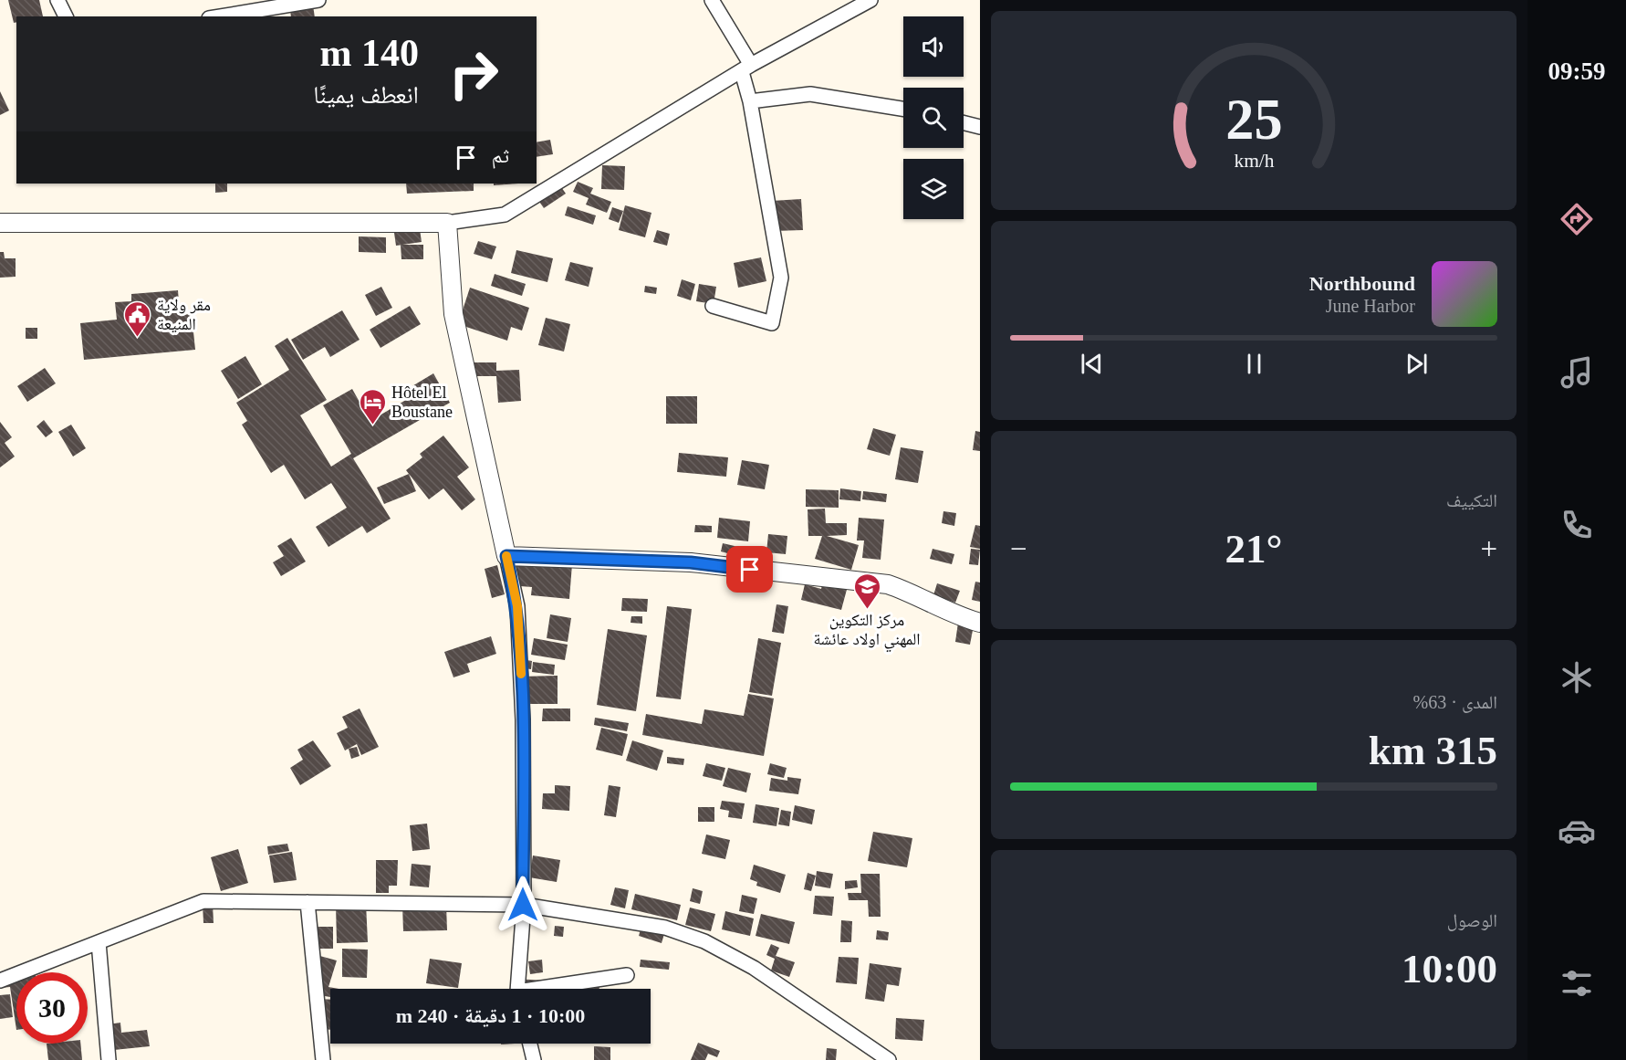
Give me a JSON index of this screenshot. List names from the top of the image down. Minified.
{"places":{"public building":["مقر ولاية المنيعة"],"hotel":["Hôtel El Boustane"],"school or university":["مركز التكوين المهني اولاد عائشة"]},"page":{"tabs":"09:59","turn":["140 m","انعطف يمينًا"],"then":"ثم","song":["Northbound","June Harbor"],"tile":["التكييف",["المدى · 63%","315 km"],["الوصول","10:00"]],"heat":["−","21°","+"],"limit":"30","trip":"10:00 · 1 دقيقة · 240 m","gauge":["25","km/h"]}}
